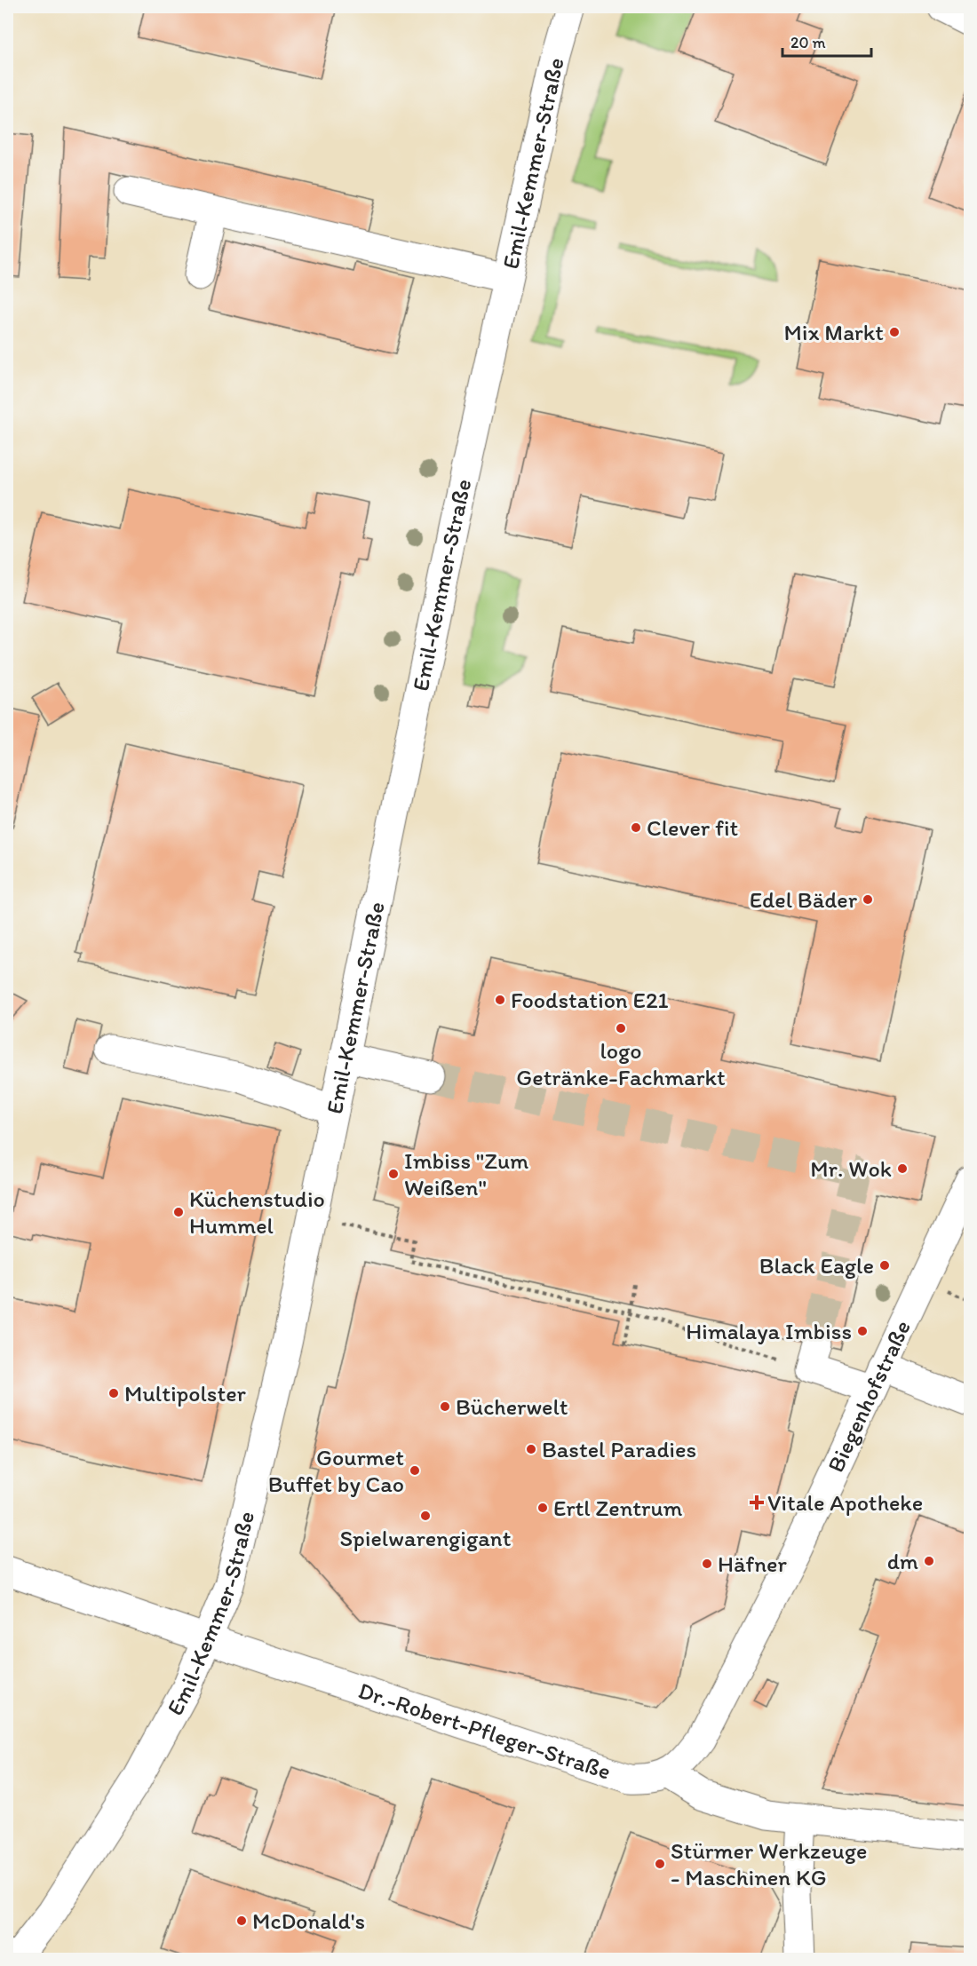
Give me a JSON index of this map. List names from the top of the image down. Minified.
{"streets":{"street":["Emil-Kemmer-Straße","Biegenhofstraße","Dr.-Robert-Pfleger-Straße"]},"crossings":[["Emil-Kemmer-Straße","Dr.-Robert-Pfleger-Straße"],["Biegenhofstraße","Dr.-Robert-Pfleger-Straße"]],"places":{"other":["Mix Markt","Clever fit","Edel Bäder","Foodstation E21","logo Getränke-Fachmarkt","Mr. Wok","Imbiss \"Zum Weißen\"","Küchenstudio Hummel","Black Eagle","Himalaya Imbiss","Multipolster","Bücherwelt","Bastel Paradies","Gourmet Buffet by Cao","Ertl Zentrum","Spielwarengigant","dm","Häfner","Stürmer Werkzeuge - Maschinen KG","McDonald's"],"health":["Vitale Apotheke"]},"scale_bar":"20 m"}
